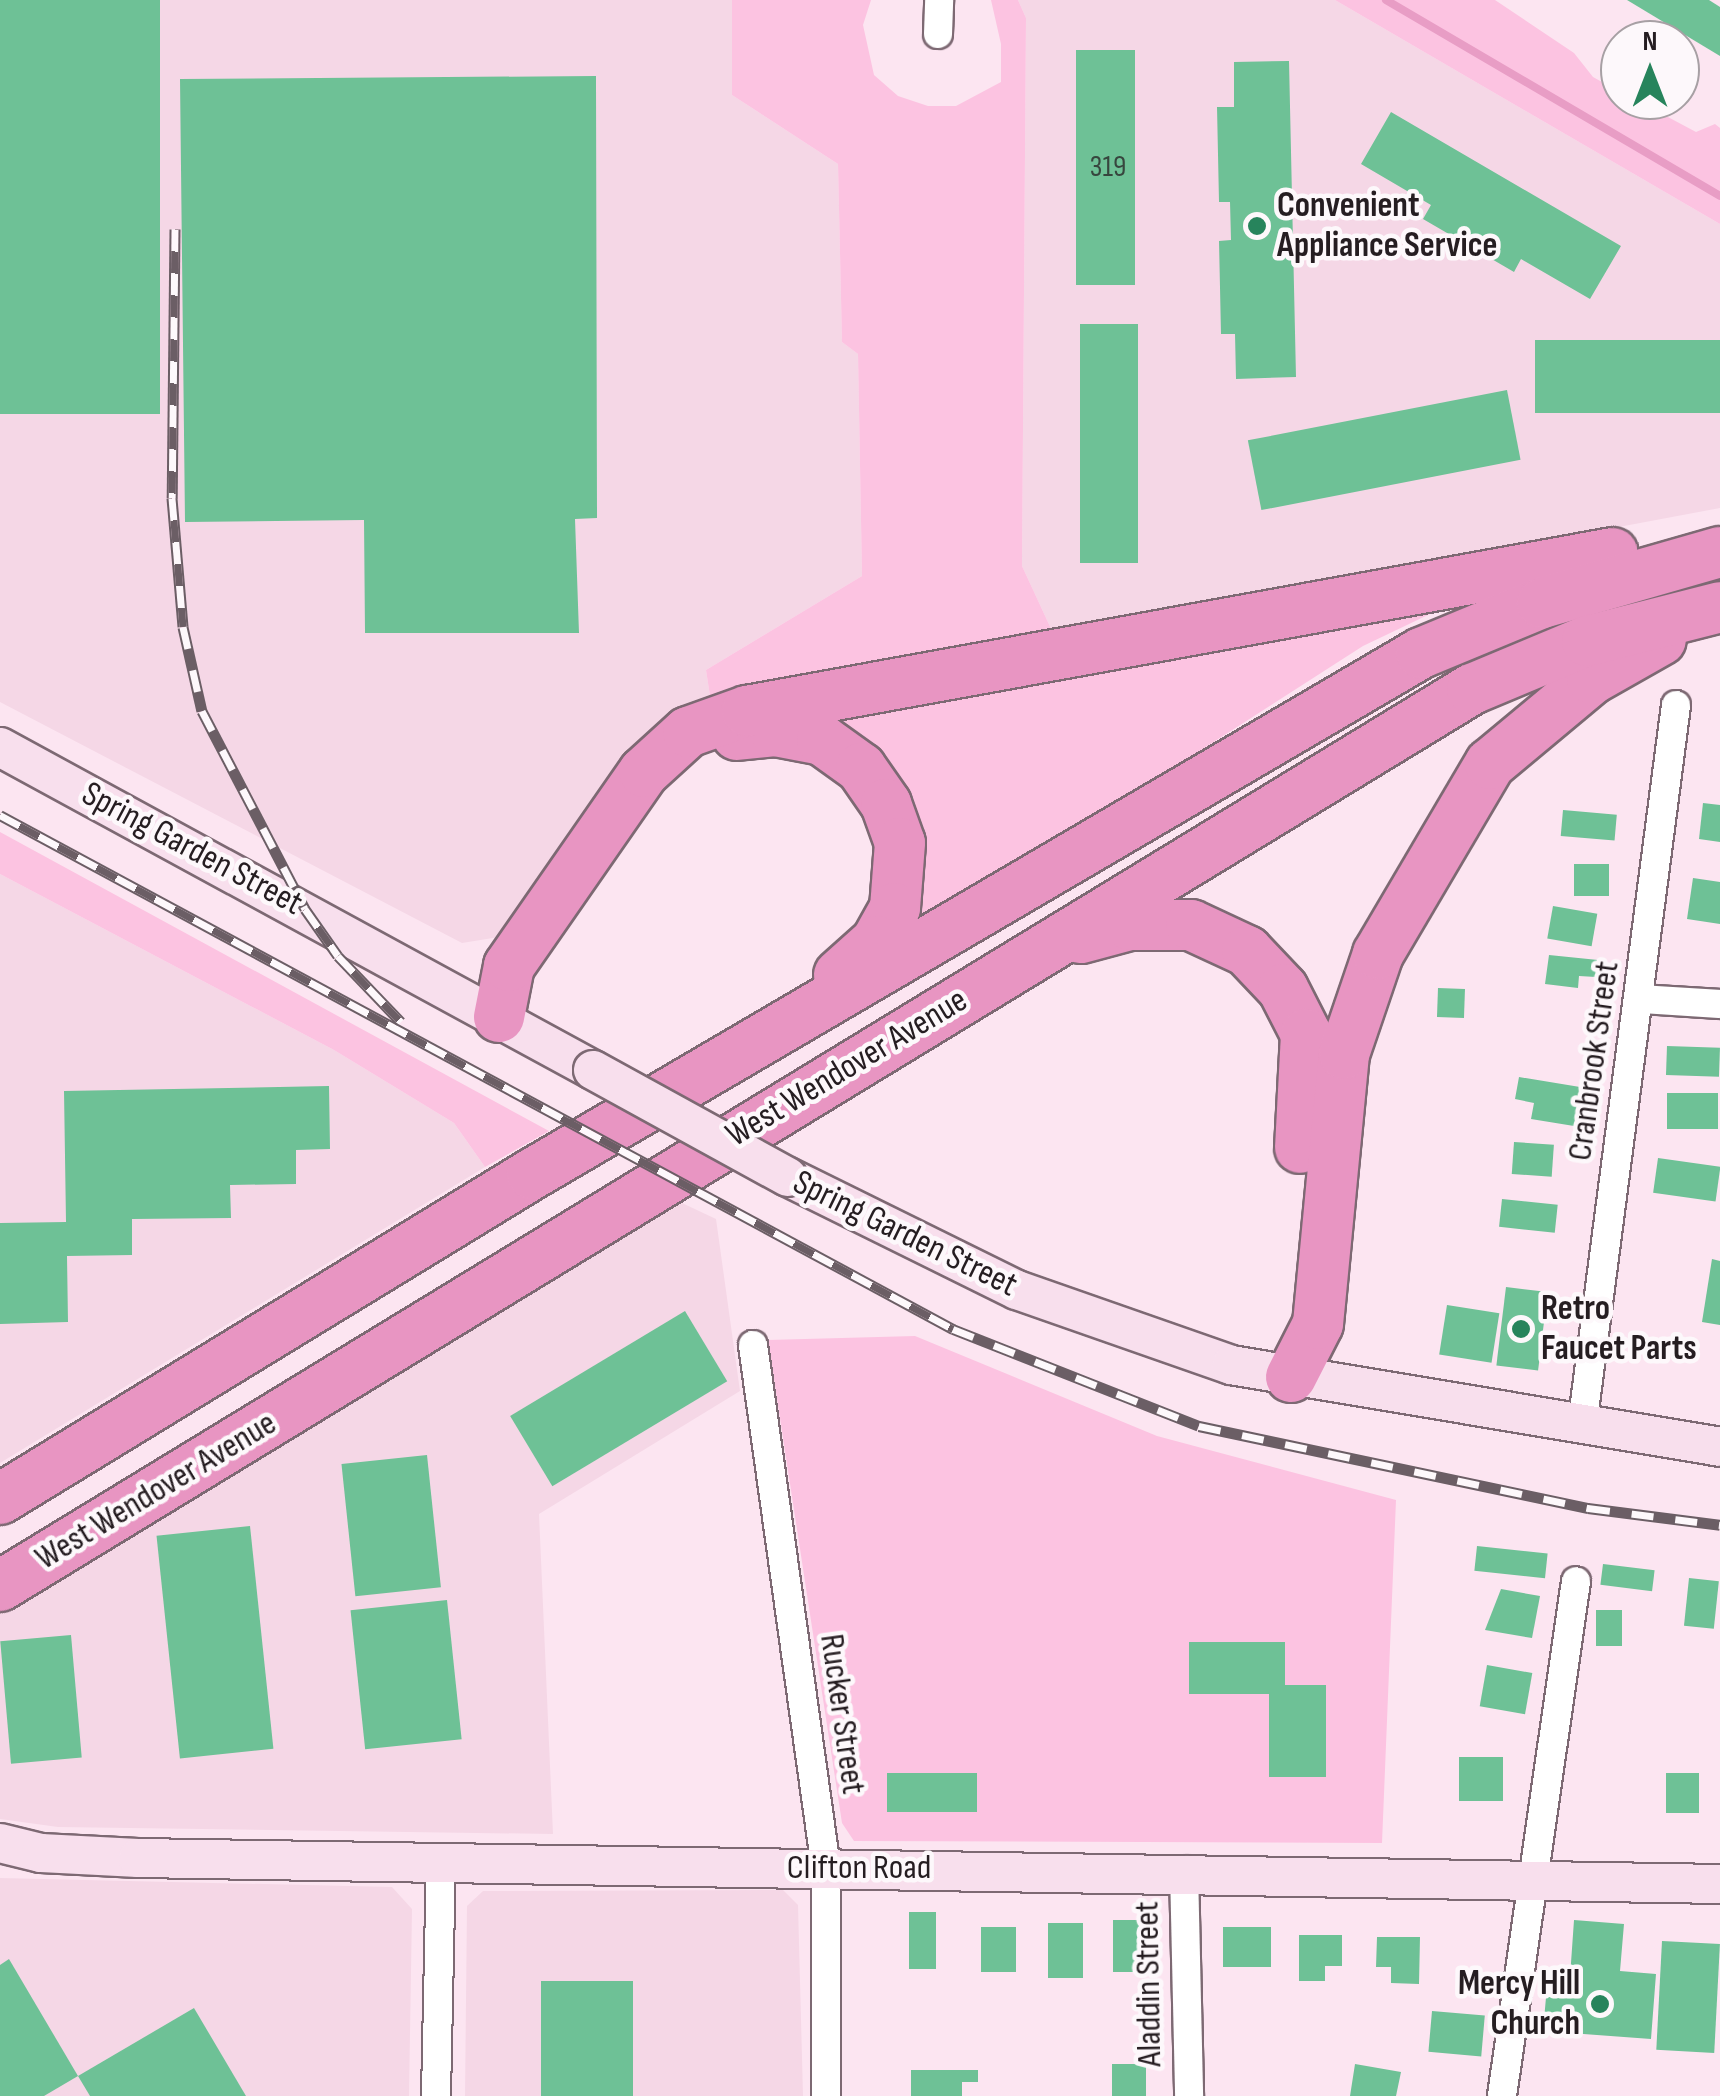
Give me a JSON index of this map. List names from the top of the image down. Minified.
{"streets":{"highway":["West Wendover Avenue"],"main road":["Spring Garden Street","Clifton Road"],"street":["Cranbrook Street","Rucker Street","Aladdin Street"]},"crossings":[["Spring Garden Street","Cranbrook Street"],["Rucker Street","Clifton Road"],["Clifton Road","Aladdin Street"]],"places":["Convenient Appliance Service","Retro Faucet Parts","Mercy Hill Church"],"house_numbers":["319"],"north":"top"}
